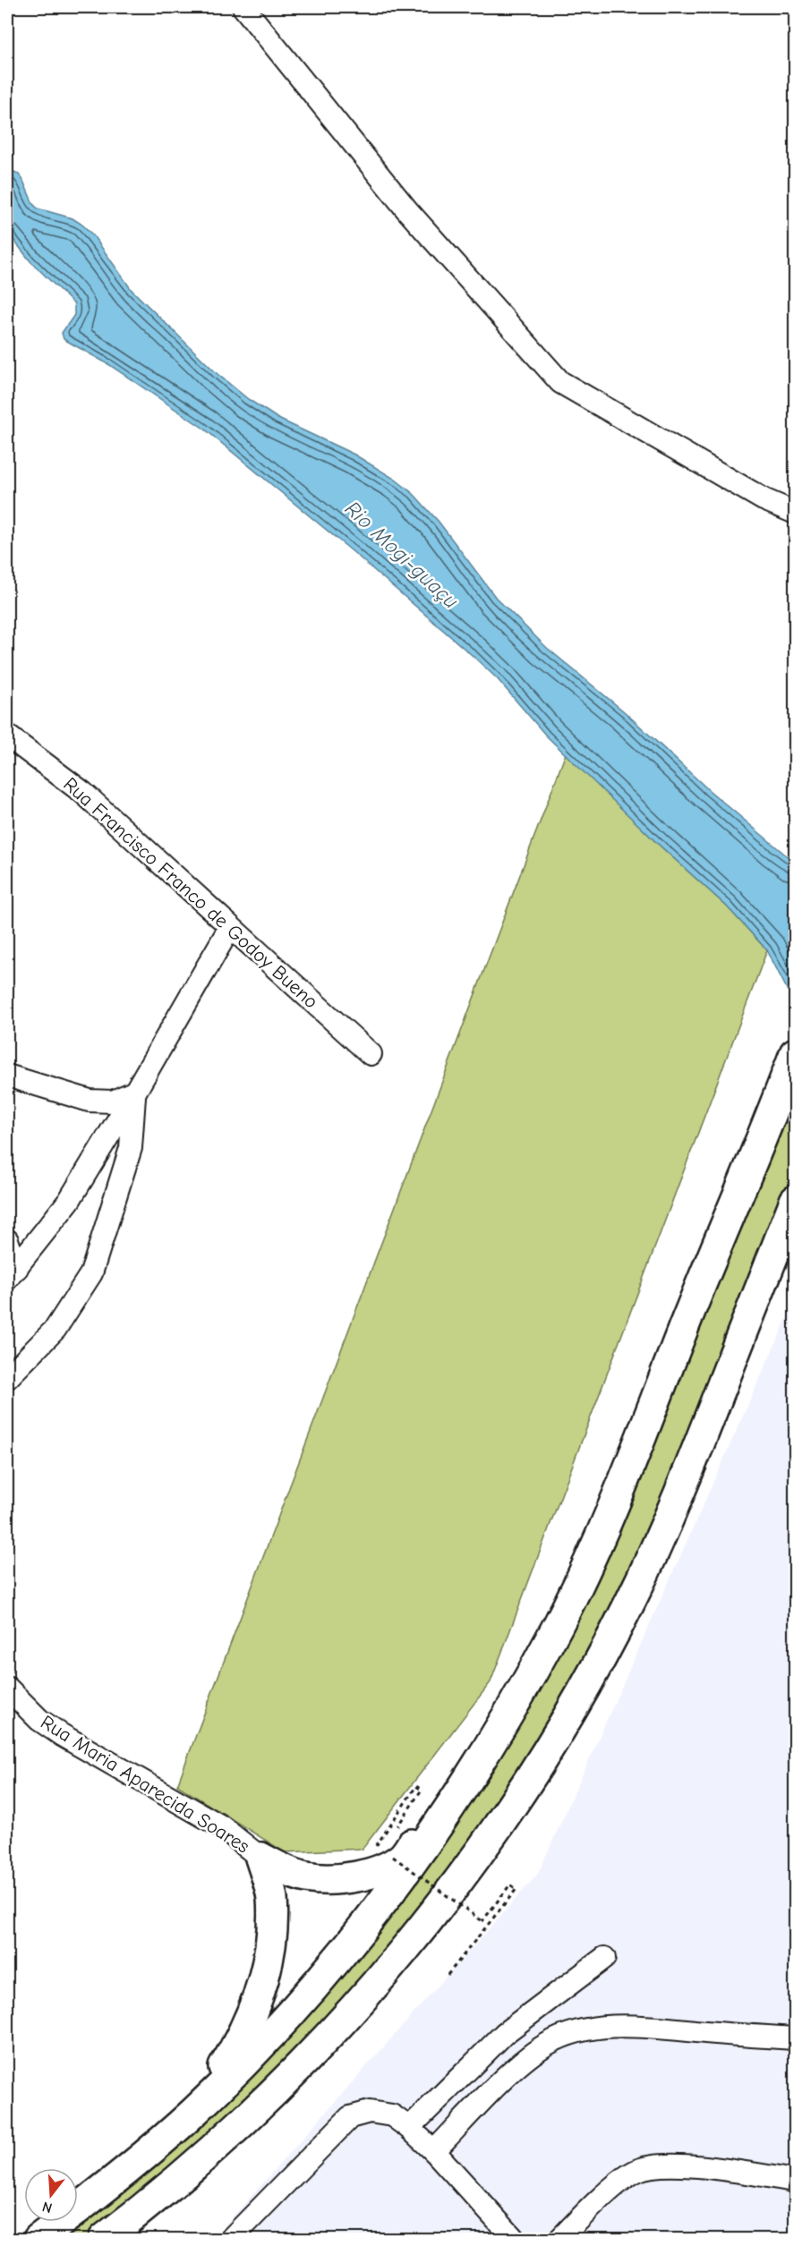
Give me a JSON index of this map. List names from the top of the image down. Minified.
{"streets":{"street":["Rua Francisco Franco de Godoy Bueno","Rua Maria Aparecida Soares"]},"water":["Rio Mogi-guaçu"],"north":"bottom"}
